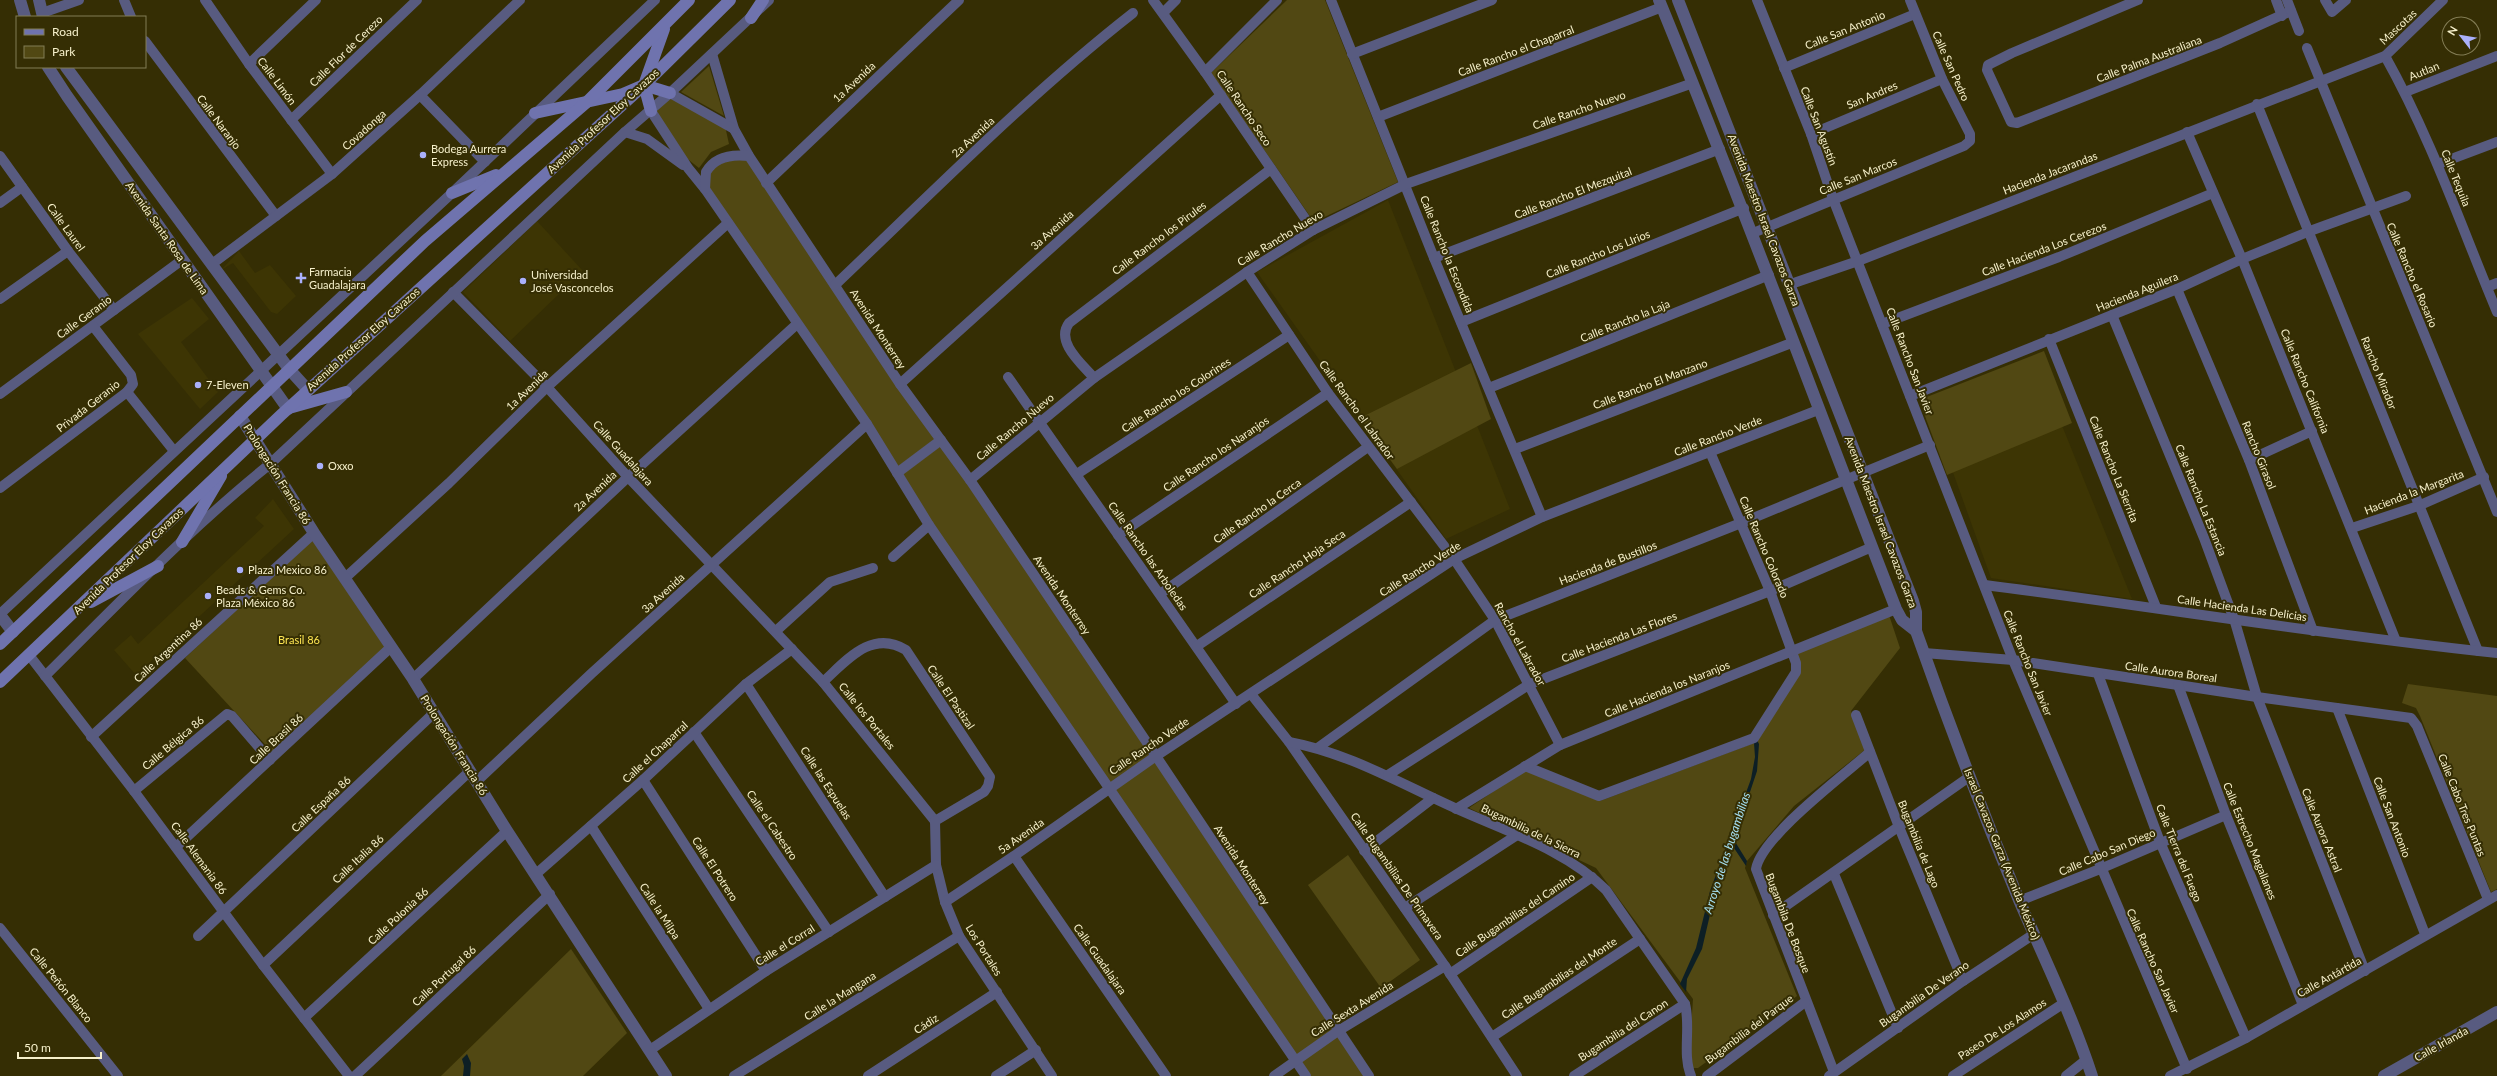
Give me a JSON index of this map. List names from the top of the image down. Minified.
{"streets":{"main road":["Avenida Profesor Eloy Cavazos"],"street":["Mascotas","Calle San Antonio","Calle Flor de Cerezo","Calle Rancho el Chaparral","Calle Palma Australiana","Calle San Pedro","Autlan","Calle Limón","1a Avenida","San Andres","Calle Rancho Seco","Calle Rancho Nuevo","Calle Naranjo","Calle San Agustín","Covadonga","2a Avenida","Hacienda Jacarandas","Calle San Marcos","Calle Tequila","Calle Rancho El Mezquital","Avenida Maestro Israel Cavazos Garza","Calle Laurel","3a Avenida","Avenida Santa Rosa de Lima","Calle Rancho los Pirules","Calle Hacienda Los Cerezos","Calle Rancho la Escondida","Calle Rancho Los LIrios","Calle Rancho el Rosario","Hacienda Aguilera","Calle Geranio","Calle Rancho la Laja","Avenida Monterrey","Calle Rancho San Javier","Rancho Mirador","Calle Rancho California","Calle Rancho El Manzano","Calle Rancho los Colorines","Privada Geranio","Calle Rancho el Labrador","Calle Rancho Verde","Calle Guadalajara","Calle Rancho los Naranjos","Rancho Girasol","Calle Rancho La Sierrita","Prolongación Francia 86","Hacienda la Margarita","Calle Rancho La Estancia","Calle Rancho la Cerca","Calle Rancho Colorado","Calle Rancho las Arboledas","Hacienda de Bustillos","Calle Rancho Hoja Seca","Calle Hacienda Las Delicias","Calle Hacienda Las Flores","Rancho el Labrador","Calle Argentina 86","Calle Aurora Boreal","Calle Hacienda los Naranjos","Calle El Pastizal","Calle los Portales","Calle Brasil 86","Calle Bélgica 86","Calle el Chaparral","Calle las Espuelas","Calle España 86","Calle Cabo Tres Puntas","Calle el Cabestro","Calle Aurora Astral","Bugambilia de la Sierra","5a Avenida","Calle Estrecho Magallanes","Bugambilia de Lago","Calle Cabo San Diego","Calle Tierra del Fuego","Israel Cavazos Garza (Avenida México)","Calle Alemania 86","Calle Italia 86","Calle El Potrero","Calle Bugambilias De Primavera","Calle la Milpa","Calle Bugambilias del Camino","Calle Polonia 86","Bugambila De Bosque","Calle el Corral","Los Portales","Calle Portugal 86","Calle Antártida","Calle Bugambilias del Monte","Calle Peñón Blanco","Bugambilia De Verano","Calle la Mangana","Calle Sexta Avenida","Cádiz","Bugambilia del Parque","Paseo De Los Alamos","Bugambilia del Canon","Calle Irlanda"]},"crossings":[["Mascotas","Hacienda Jacarandas"],["Mascotas","Calle Tequila"],["Mascotas","Calle Rancho el Rosario"],["Calle San Antonio","Calle San Pedro"],["Calle San Antonio","Calle San Agustín"],["Calle San Antonio","Calle Aurora Boreal"],["Calle San Antonio","Calle Antártida"],["Calle Flor de Cerezo","Calle Limón"],["Calle Rancho el Chaparral","Avenida Maestro Israel Cavazos Garza"],["Calle Rancho el Chaparral","Calle Rancho la Escondida"],["Calle San Pedro","San Andres"],["Calle San Pedro","Calle San Marcos"],["Autlan","Calle Tequila"],["Calle Limón","Covadonga"],["1a Avenida","Avenida Monterrey"],["1a Avenida","Calle Guadalajara"],["1a Avenida","Prolongación Francia 86"],["San Andres","Calle San Agustín"],["Calle Rancho Seco","Calle Rancho Nuevo"],["Calle Rancho Seco","3a Avenida"],["Calle Rancho Seco","Calle Rancho los Pirules"],["Calle Rancho Nuevo","Avenida Maestro Israel Cavazos Garza"],["Calle Rancho Nuevo","Calle Rancho los Pirules"],["Calle Rancho Nuevo","Calle Rancho la Escondida"],["Calle Rancho Nuevo","Avenida Monterrey"],["Calle Rancho Nuevo","Calle Rancho el Labrador"],["Calle Rancho Nuevo","Calle Rancho las Arboledas"],["Avenida Profesor Eloy Cavazos","Avenida Santa Rosa de Lima"],["Avenida Profesor Eloy Cavazos","Prolongación Francia 86"],["Avenida Profesor Eloy Cavazos","Calle Alemania 86"],["Calle Naranjo","Covadonga"],["Calle San Agustín","Hacienda Jacarandas"],["Calle San Agustín","Calle San Marcos"],["Calle San Agustín","Calle Rancho San Javier"],["Covadonga","Avenida Santa Rosa de Lima"],["2a Avenida","Avenida Monterrey"],["2a Avenida","Calle Guadalajara"],["2a Avenida","Prolongación Francia 86"],["Hacienda Jacarandas","Avenida Maestro Israel Cavazos Garza"],["Hacienda Jacarandas","Calle Rancho el Rosario"],["Hacienda Jacarandas","Calle Rancho San Javier"],["Hacienda Jacarandas","Rancho Mirador"],["Hacienda Jacarandas","Calle Rancho California"],["Calle San Marcos","Avenida Maestro Israel Cavazos Garza"],["Calle Rancho El Mezquital","Avenida Maestro Israel Cavazos Garza"],["Calle Rancho El Mezquital","Calle Rancho la Escondida"],["Avenida Maestro Israel Cavazos Garza","Calle Rancho Los LIrios"],["Avenida Maestro Israel Cavazos Garza","Calle Rancho la Laja"],["Avenida Maestro Israel Cavazos Garza","Calle Rancho El Manzano"],["Avenida Maestro Israel Cavazos Garza","Calle Rancho Verde"],["Avenida Maestro Israel Cavazos Garza","Hacienda de Bustillos"],["Avenida Maestro Israel Cavazos Garza","Calle Hacienda Las Flores"],["Avenida Maestro Israel Cavazos Garza","Calle Hacienda los Naranjos"],["Avenida Maestro Israel Cavazos Garza","Israel Cavazos Garza (Avenida México)"],["Calle Laurel","Calle Geranio"],["3a Avenida","Avenida Monterrey"],["3a Avenida","Calle Guadalajara"],["3a Avenida","Prolongación Francia 86"],["3a Avenida","Calle Italia 86"],["Avenida Santa Rosa de Lima","Calle Geranio"],["Calle Hacienda Los Cerezos","Calle Rancho San Javier"],["Calle Hacienda Los Cerezos","Calle Rancho California"],["Calle Rancho la Escondida","Calle Rancho Los LIrios"],["Calle Rancho la Escondida","Calle Rancho la Laja"],["Calle Rancho la Escondida","Calle Rancho El Manzano"],["Calle Rancho la Escondida","Calle Rancho Verde"],["Calle Rancho el Rosario","Hacienda Aguilera"],["Calle Rancho el Rosario","Hacienda la Margarita"],["Hacienda Aguilera","Calle Rancho San Javier"],["Hacienda Aguilera","Rancho Mirador"],["Hacienda Aguilera","Calle Rancho California"],["Hacienda Aguilera","Rancho Girasol"],["Hacienda Aguilera","Calle Rancho La Sierrita"],["Hacienda Aguilera","Calle Rancho La Estancia"],["Calle Geranio","Privada Geranio"],["Avenida Monterrey","Calle Rancho Verde"],["Avenida Monterrey","Calle Sexta Avenida"],["Calle Rancho San Javier","Hacienda de Bustillos"],["Calle Rancho San Javier","Calle Hacienda Las Delicias"],["Calle Rancho San Javier","Calle Aurora Boreal"],["Calle Rancho San Javier","Calle Cabo San Diego"],["Calle Rancho San Javier","Calle Antártida"],["Rancho Mirador","Hacienda la Margarita"],["Rancho Mirador","Calle Hacienda Las Delicias"],["Calle Rancho California","Hacienda la Margarita"],["Calle Rancho California","Calle Hacienda Las Delicias"],["Calle Rancho los Colorines","Calle Rancho el Labrador"],["Calle Rancho los Colorines","Calle Rancho las Arboledas"],["Calle Rancho el Labrador","Calle Rancho Verde"],["Calle Rancho el Labrador","Calle Rancho los Naranjos"],["Calle Rancho el Labrador","Calle Rancho la Cerca"],["Calle Rancho el Labrador","Calle Rancho Hoja Seca"],["Calle Rancho el Labrador","Rancho el Labrador"],["Calle Rancho Verde","Calle Rancho Colorado"],["Calle Rancho Verde","Calle Rancho las Arboledas"],["Calle Rancho Verde","Rancho el Labrador"],["Calle Rancho Verde","5a Avenida"],["Calle Rancho Verde","Calle Bugambilias De Primavera"],["Calle Guadalajara","Calle los Portales"],["Calle Guadalajara","5a Avenida"],["Calle Rancho los Naranjos","Calle Rancho las Arboledas"],["Rancho Girasol","Calle Hacienda Las Delicias"],["Calle Rancho La Sierrita","Calle Hacienda Las Delicias"],["Prolongación Francia 86","Calle Argentina 86"],["Prolongación Francia 86","Calle Brasil 86"],["Prolongación Francia 86","Calle el Chaparral"],["Prolongación Francia 86","Calle España 86"],["Prolongación Francia 86","Calle Italia 86"],["Prolongación Francia 86","Calle Polonia 86"],["Prolongación Francia 86","Calle el Corral"],["Prolongación Francia 86","Calle Portugal 86"],["Calle Rancho La Estancia","Calle Hacienda Las Delicias"],["Calle Rancho La Estancia","Calle Aurora Boreal"],["Calle Rancho La Estancia","Calle Aurora Astral"],["Calle Rancho la Cerca","Calle Rancho las Arboledas"],["Calle Rancho Colorado","Hacienda de Bustillos"],["Calle Rancho Colorado","Calle Hacienda Las Flores"],["Calle Rancho Colorado","Calle Hacienda los Naranjos"],["Calle Rancho las Arboledas","Calle Rancho Hoja Seca"],["Hacienda de Bustillos","Rancho el Labrador"],["Hacienda de Bustillos","Bugambilia de la Sierra"],["Calle Hacienda Las Flores","Rancho el Labrador"],["Calle Hacienda Las Flores","Bugambilia de la Sierra"],["Rancho el Labrador","Calle Hacienda los Naranjos"],["Calle Argentina 86","Calle Alemania 86"],["Calle Aurora Boreal","Calle Cabo Tres Puntas"],["Calle Aurora Boreal","Calle Aurora Astral"],["Calle Aurora Boreal","Calle Estrecho Magallanes"],["Calle Aurora Boreal","Calle Tierra del Fuego"],["Calle Aurora Boreal","Israel Cavazos Garza (Avenida México)"],["Calle Hacienda los Naranjos","Bugambilia de la Sierra"],["Calle El Pastizal","Calle los Portales"],["Calle El Pastizal","Los Portales"],["Calle los Portales","Calle el Chaparral"],["Calle los Portales","Los Portales"],["Calle Brasil 86","Calle Bélgica 86"],["Calle Brasil 86","Calle Alemania 86"],["Calle Bélgica 86","Calle Alemania 86"],["Calle el Chaparral","Calle las Espuelas"],["Calle el Chaparral","Calle el Cabestro"],["Calle el Chaparral","Calle El Potrero"],["Calle el Chaparral","Calle la Milpa"],["Calle las Espuelas","Calle el Corral"],["Calle España 86","Calle Alemania 86"],["Calle Cabo Tres Puntas","Calle Antártida"],["Calle el Cabestro","Calle el Corral"],["Calle Aurora Astral","Calle Antártida"],["Bugambilia de la Sierra","Calle Bugambilias De Primavera"],["Bugambilia de la Sierra","Calle Bugambilias del Camino"],["Bugambilia de la Sierra","Calle Bugambilias del Monte"],["Bugambilia de la Sierra","Bugambilia del Canon"],["5a Avenida","Los Portales"],["Calle Estrecho Magallanes","Calle Cabo San Diego"],["Calle Estrecho Magallanes","Calle Antártida"],["Bugambilia de Lago","Bugambila De Bosque"],["Bugambilia de Lago","Bugambilia De Verano"],["Calle Cabo San Diego","Calle Tierra del Fuego"],["Calle Cabo San Diego","Israel Cavazos Garza (Avenida México)"],["Calle Tierra del Fuego","Calle Antártida"],["Israel Cavazos Garza (Avenida México)","Bugambilia De Verano"],["Israel Cavazos Garza (Avenida México)","Paseo De Los Alamos"],["Calle Alemania 86","Calle Italia 86"],["Calle Alemania 86","Calle Polonia 86"],["Calle El Potrero","Calle el Corral"],["Calle Bugambilias De Primavera","Calle Bugambilias del Camino"],["Calle Bugambilias De Primavera","Calle Bugambilias del Monte"],["Calle Bugambilias De Primavera","Calle Sexta Avenida"],["Calle la Milpa","Calle el Corral"],["Calle Bugambilias del Camino","Calle Sexta Avenida"],["Bugambila De Bosque","Bugambilia De Verano"],["Bugambila De Bosque","Bugambilia del Parque"],["Calle el Corral","Los Portales"],["Los Portales","Calle la Mangana"],["Los Portales","Cádiz"]],"water":["Arroyo de las bugambilias"],"parks":["Brasil 86"],"places":{"other":["Bodega Aurrera Express","Universidad José Vasconcelos","7-Eleven","Oxxo","Plaza Mexico 86","Beads & Gems Co. Plaza México 86"],"health":["Farmacia Guadalajara"]},"legend":["Road","Park"],"scale_bar":"50 m","north":"top left"}
